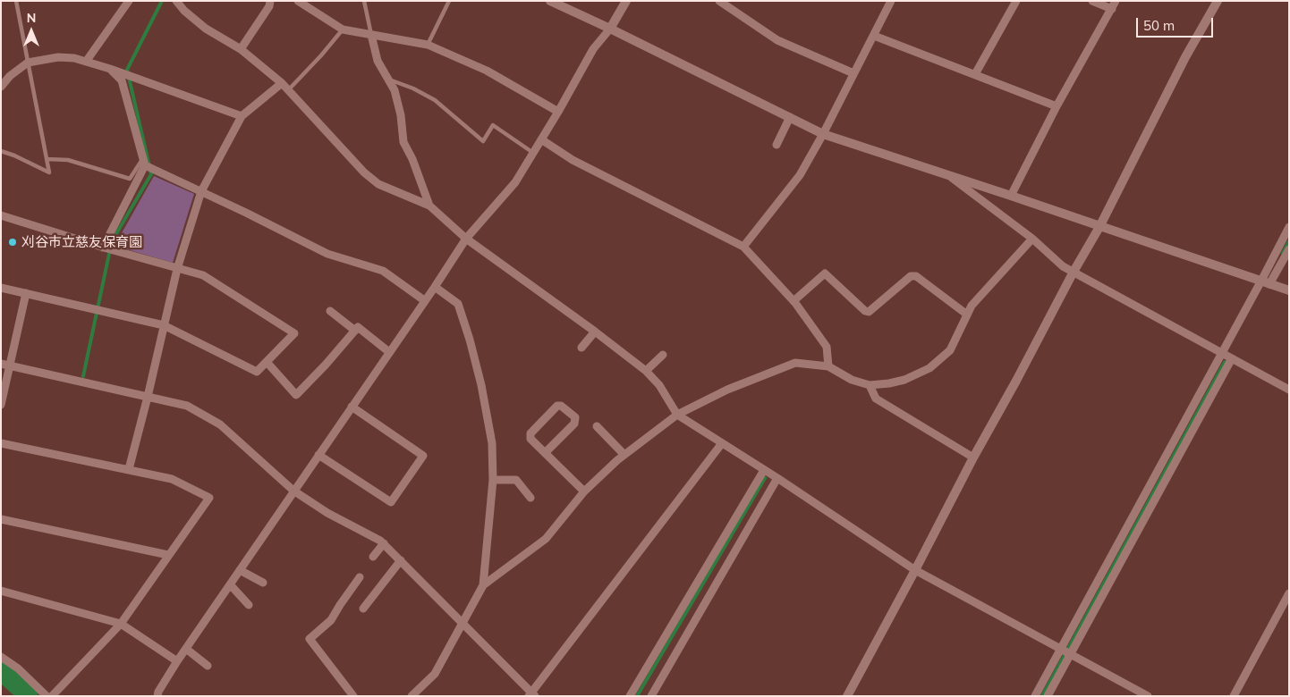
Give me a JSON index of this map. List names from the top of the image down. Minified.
{"places":["刈谷市立慈友保育園"],"scale_bar":"50 m","north":"top"}
